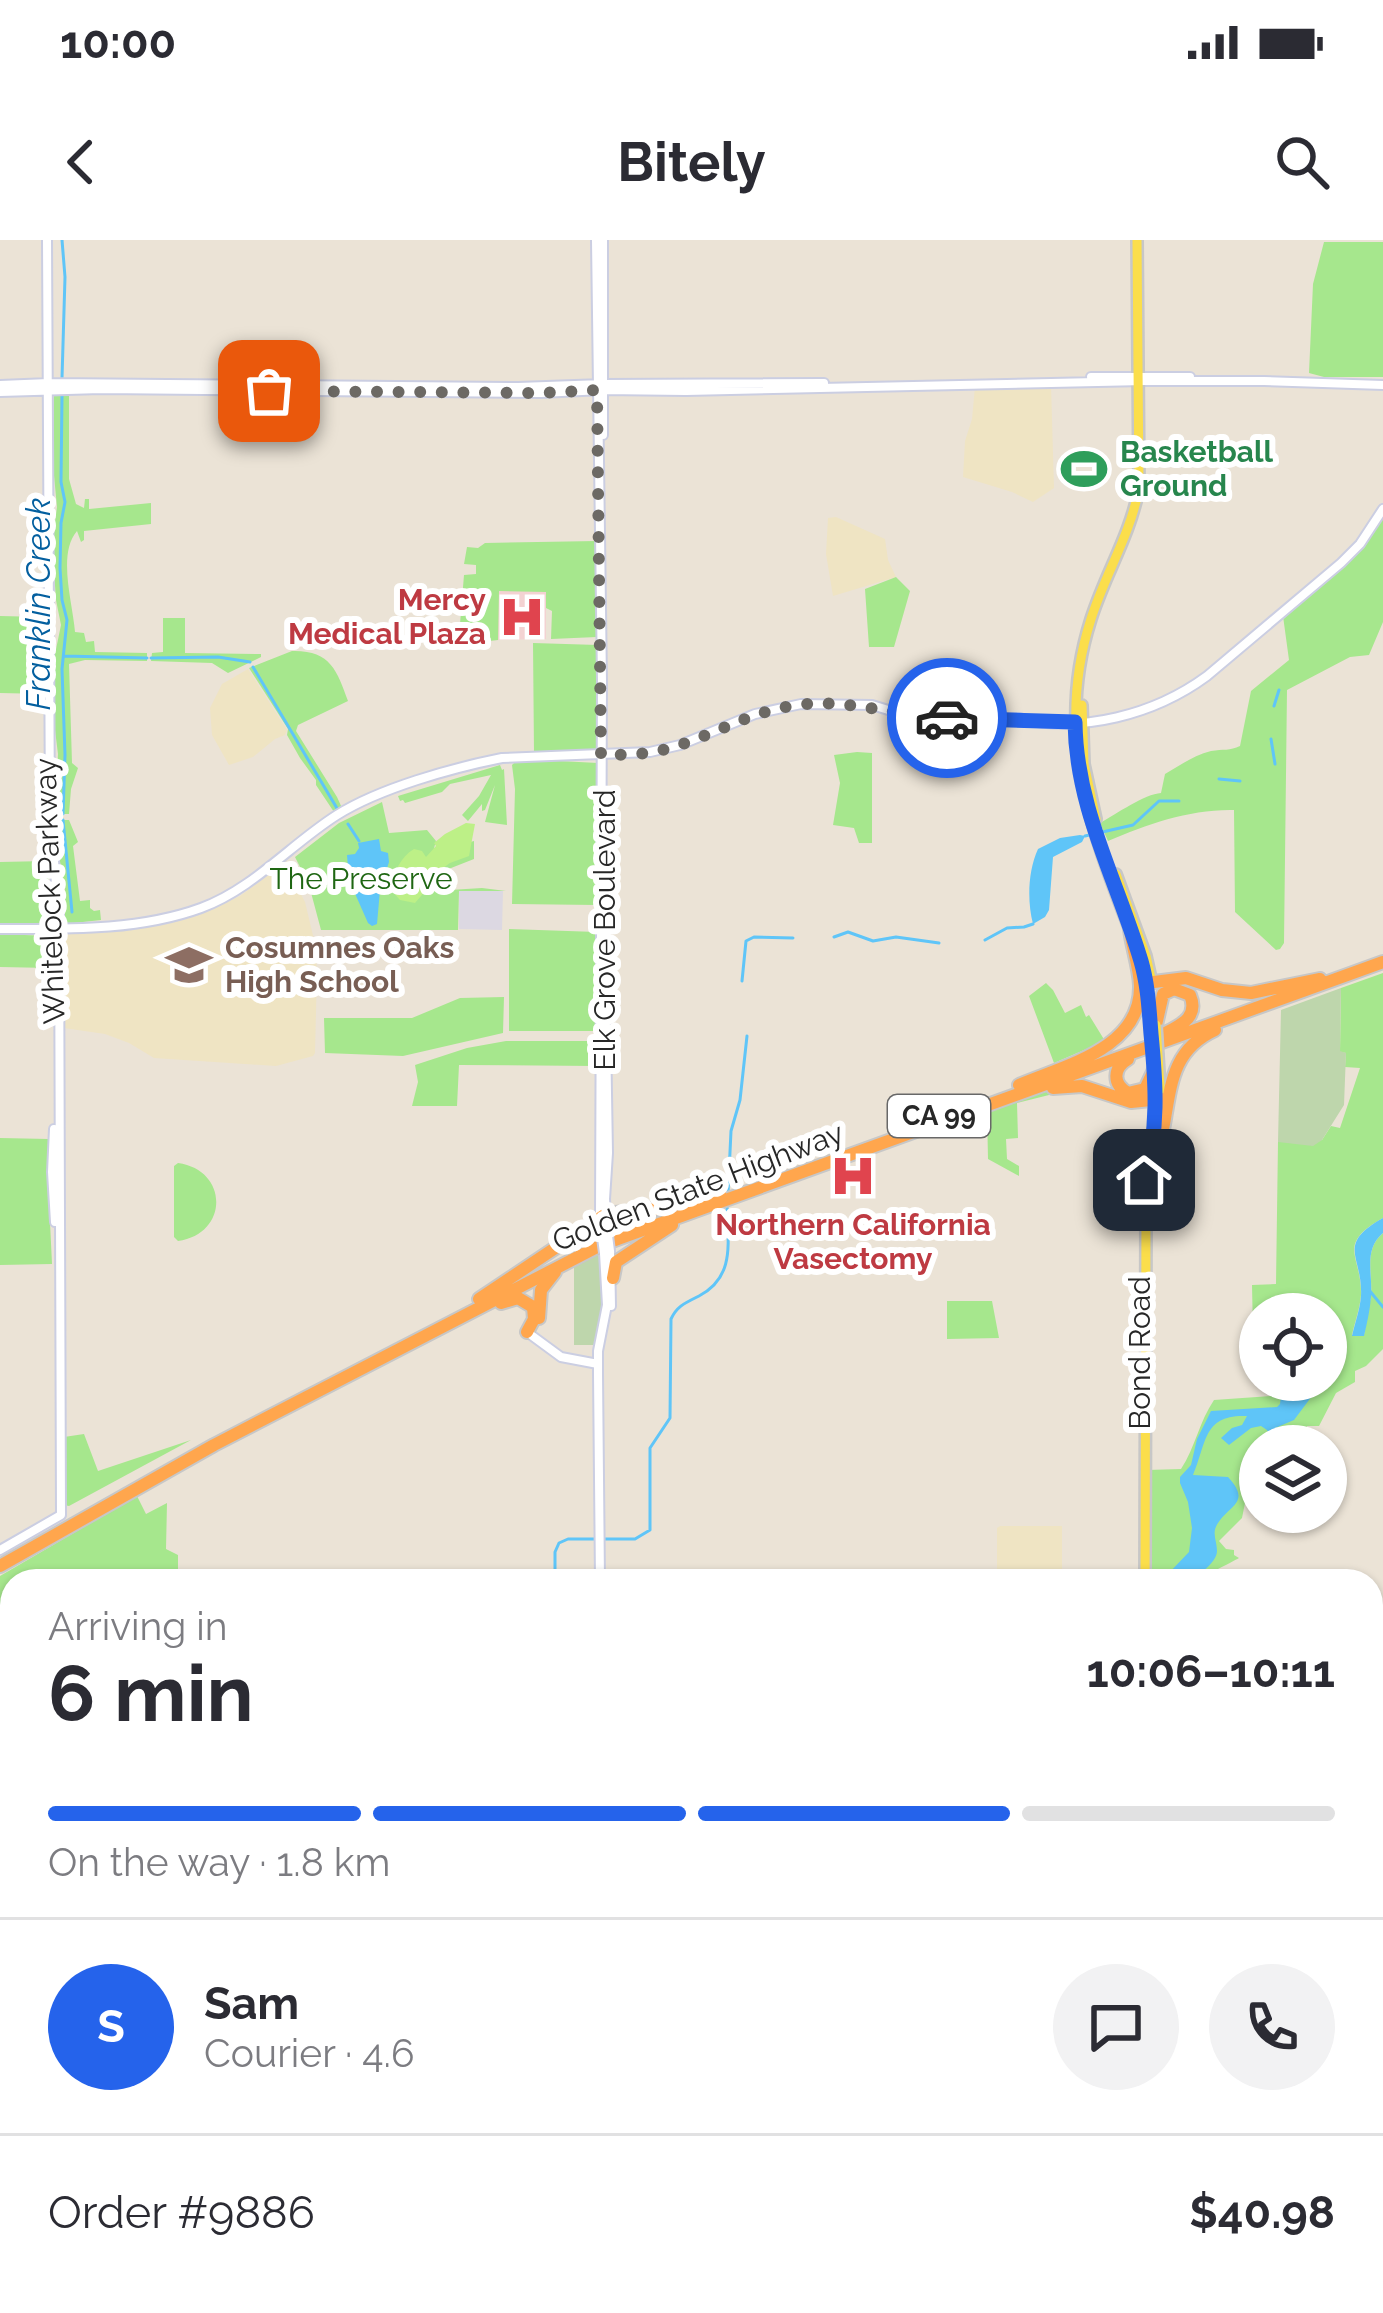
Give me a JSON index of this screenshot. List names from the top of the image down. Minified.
{"streets":{"highway":["CA 99","Golden State Highway"],"main road":["Whitelock Parkway","Elk Grove Boulevard","Bond Road"]},"crossings":[["Whitelock Parkway","Golden State Highway"]],"water":["Franklin Creek"],"parks":["The Preserve"],"places":{"sports":["Basketball Ground"],"hospital":["Mercy Medical Plaza","Northern California Vasectomy"],"school or university":["Cosumnes Oaks High School"]},"page":{"status":"10:00","header":"Bitely","heading":["6 min","Arriving in","10:06–10:11"],"panel":["Sam","Courier · 4.6","Order #9886","$40.98"],"bar":"On the way · 1.8 km","round":"S"}}
